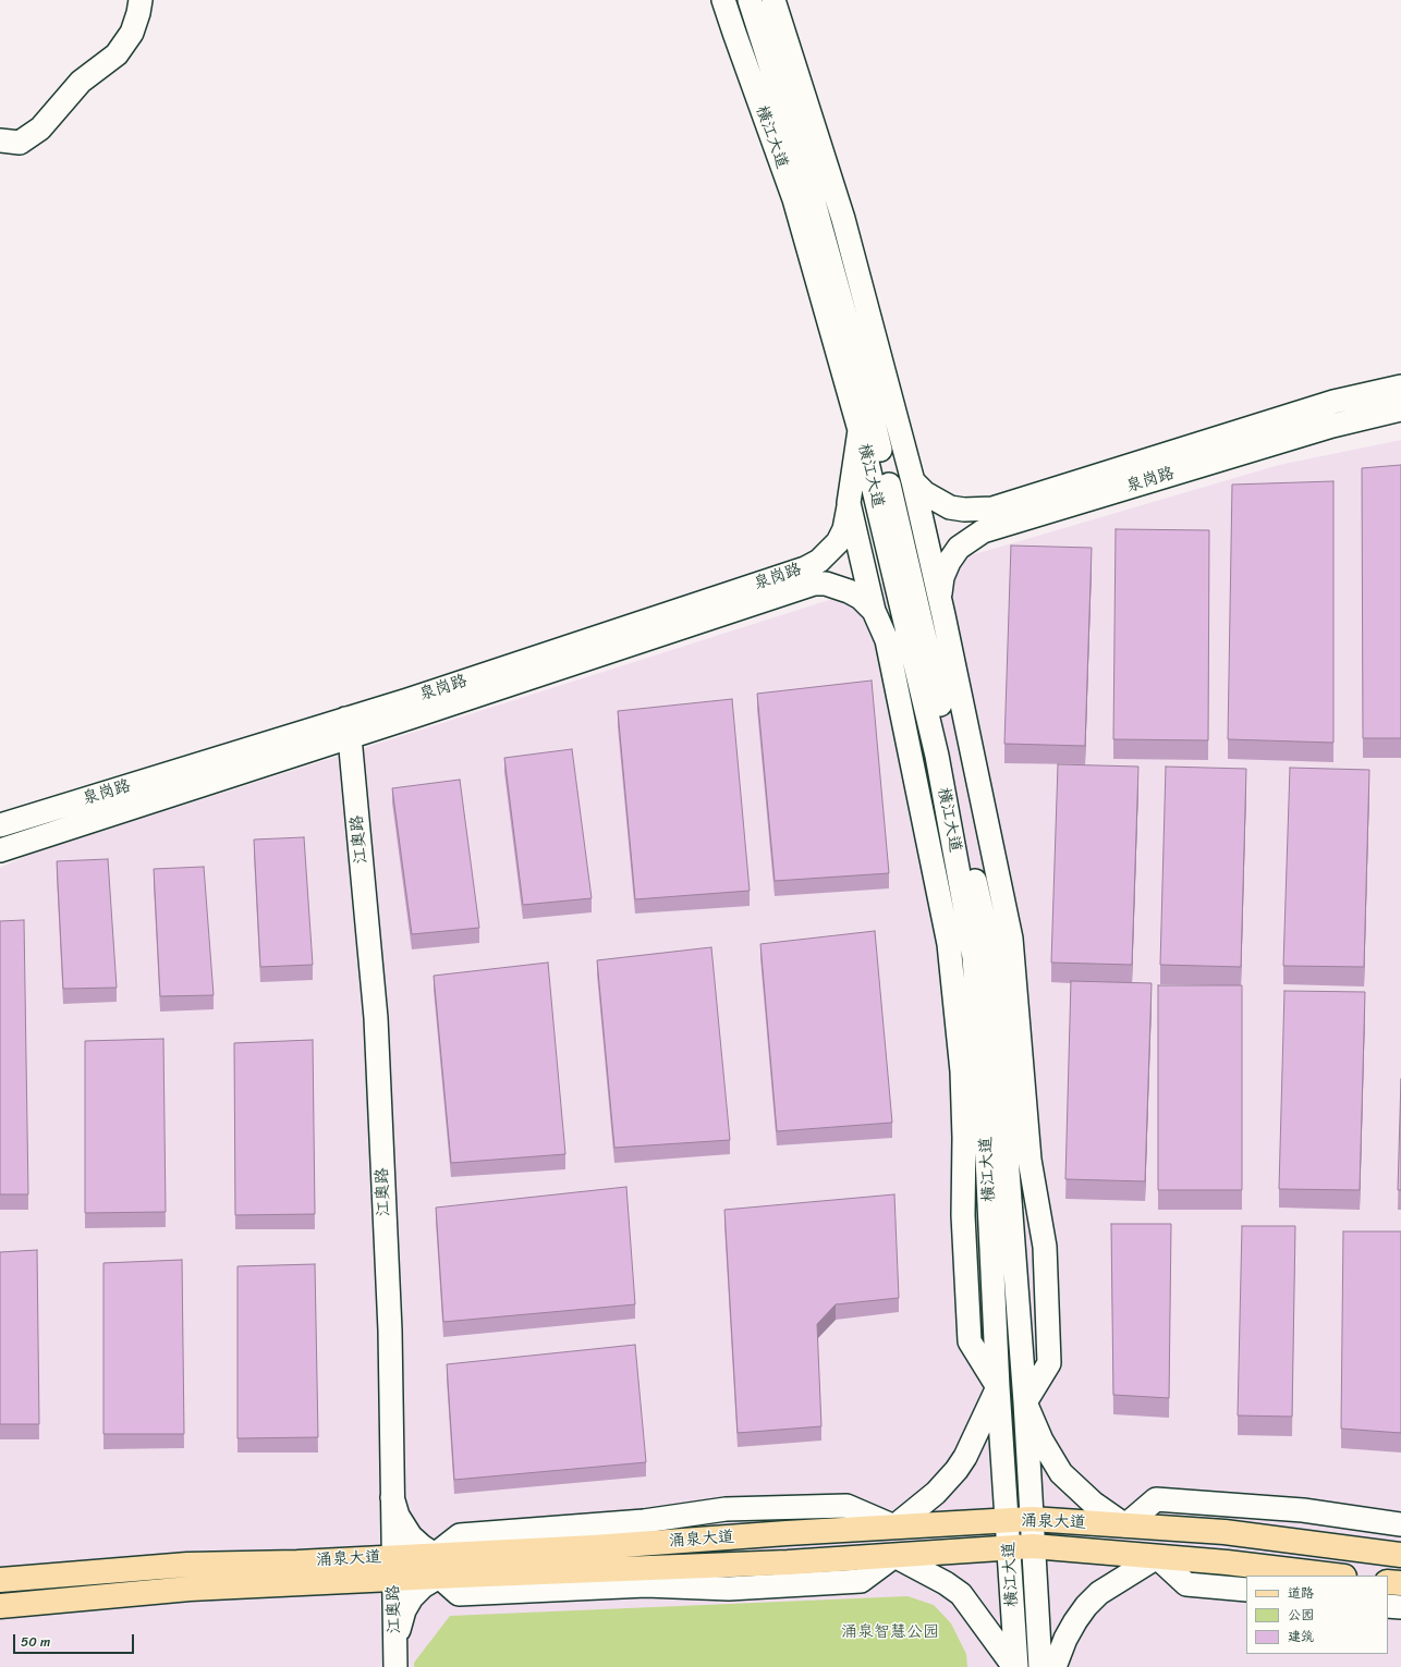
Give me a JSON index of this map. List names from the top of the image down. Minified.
{"streets":{"main road":["涌泉大道"],"street":["横江大道","泉岗路","江奥路"]},"crossings":[["横江大道","泉岗路"],["横江大道","涌泉大道"],["泉岗路","江奥路"],["江奥路","涌泉大道"]],"parks":["涌泉智慧公园"],"legend":["道路","公园","建筑"],"scale_bar":"50 m"}
